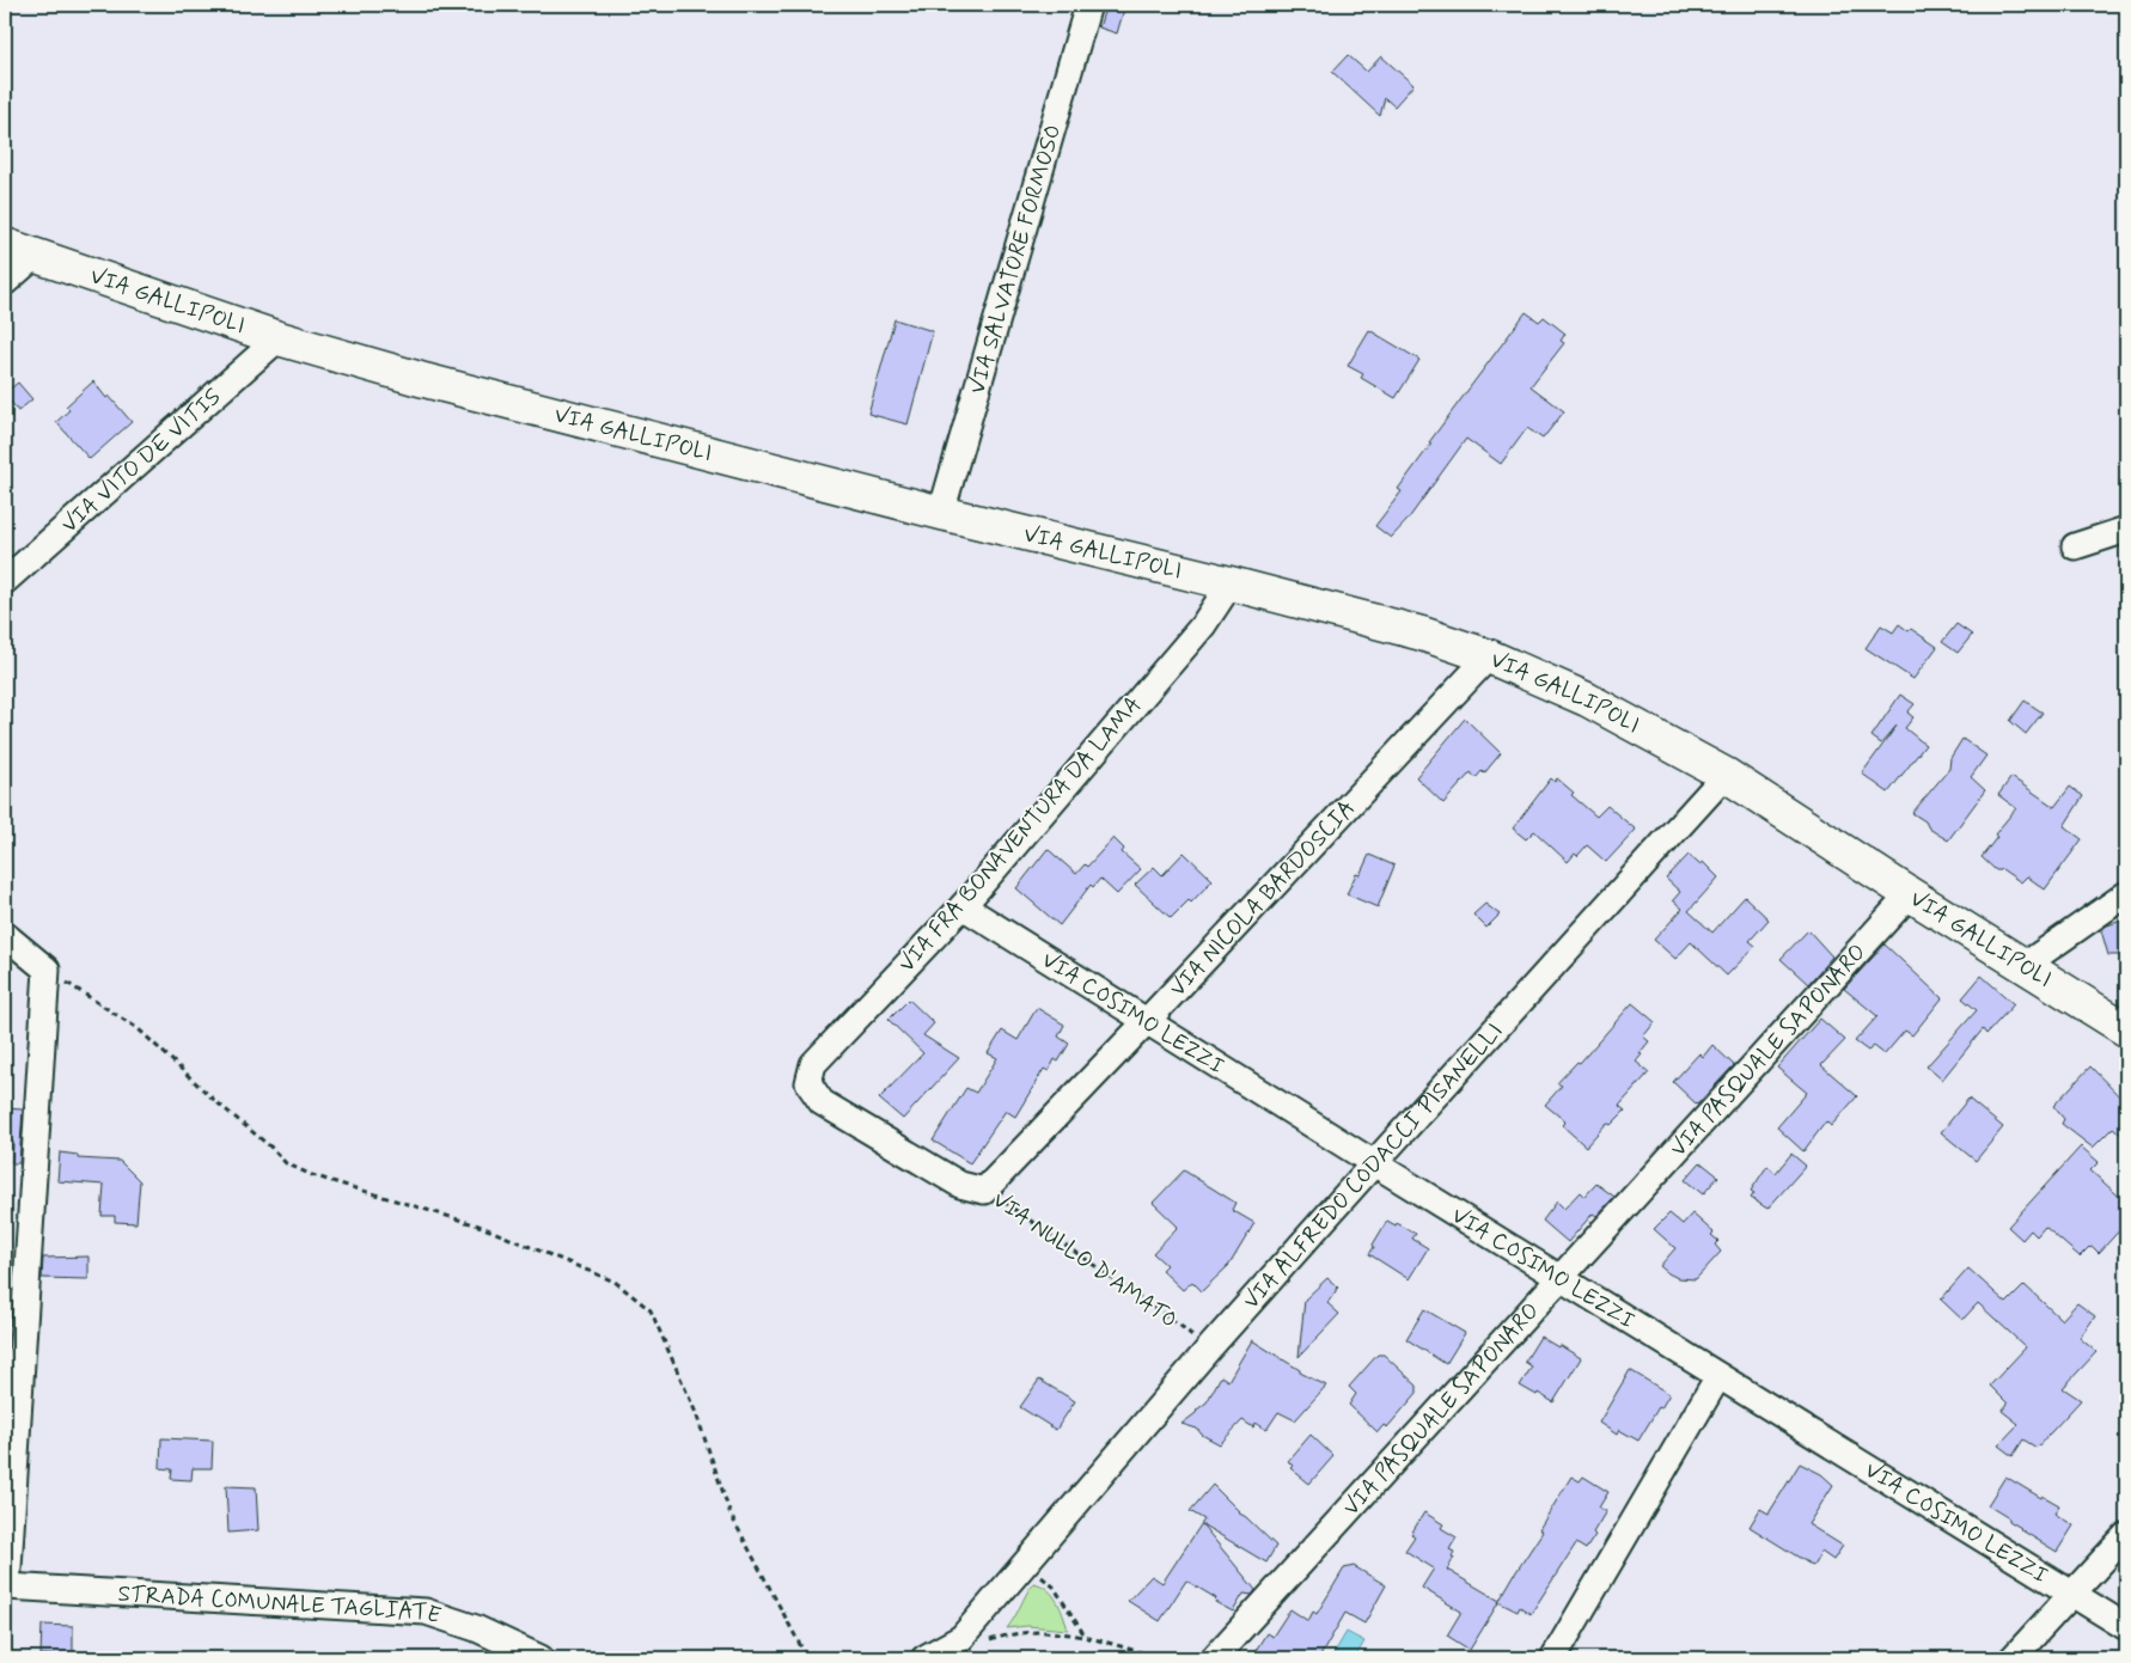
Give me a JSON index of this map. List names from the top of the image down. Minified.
{"streets":{"main road":["VIA GALLIPOLI"],"street":["VIA SALVATORE FORMOSO","VIA VITO DE VITIS","VIA FRA BONAVENTURA DA LAMA","VIA NICOLA BARDOSCIA","VIA COSIMO LEZZI","VIA PASQUALE SAPONARO","VIA ALFREDO CODACCI PISANELLI","VIA NULLO D'AMATO","STRADA COMUNALE TAGLIATE"]},"crossings":[["VIA SALVATORE FORMOSO","VIA GALLIPOLI"],["VIA GALLIPOLI","VIA VITO DE VITIS"],["VIA GALLIPOLI","VIA FRA BONAVENTURA DA LAMA"],["VIA GALLIPOLI","VIA NICOLA BARDOSCIA"],["VIA GALLIPOLI","VIA PASQUALE SAPONARO"],["VIA GALLIPOLI","VIA ALFREDO CODACCI PISANELLI"],["VIA FRA BONAVENTURA DA LAMA","VIA COSIMO LEZZI"],["VIA FRA BONAVENTURA DA LAMA","VIA NULLO D'AMATO"],["VIA NICOLA BARDOSCIA","VIA COSIMO LEZZI"],["VIA NICOLA BARDOSCIA","VIA NULLO D'AMATO"],["VIA COSIMO LEZZI","VIA PASQUALE SAPONARO"],["VIA COSIMO LEZZI","VIA ALFREDO CODACCI PISANELLI"],["VIA ALFREDO CODACCI PISANELLI","VIA NULLO D'AMATO"]]}
